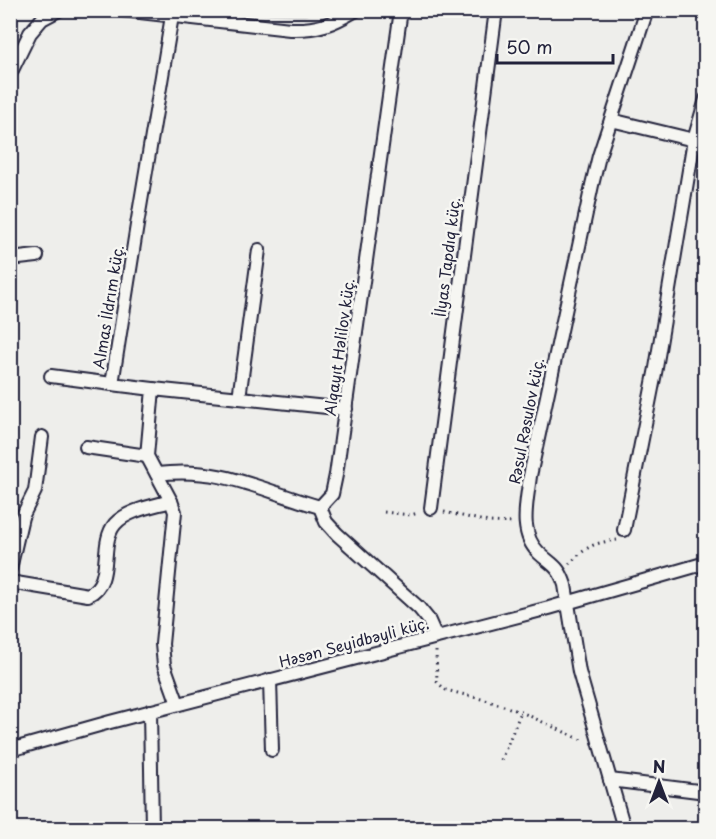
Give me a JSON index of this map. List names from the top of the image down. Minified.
{"streets":{"street":["İlyas Tapdıq küç.","Almas İldrım küç.","Alqayıt Həlilov küç.","Rəsul Rəsulov küç.","Həsən Seyidbəyli küç."]},"crossings":[["Almas İldrım küç.","Alqayıt Həlilov küç."]],"scale_bar":"50 m","north":"top"}
